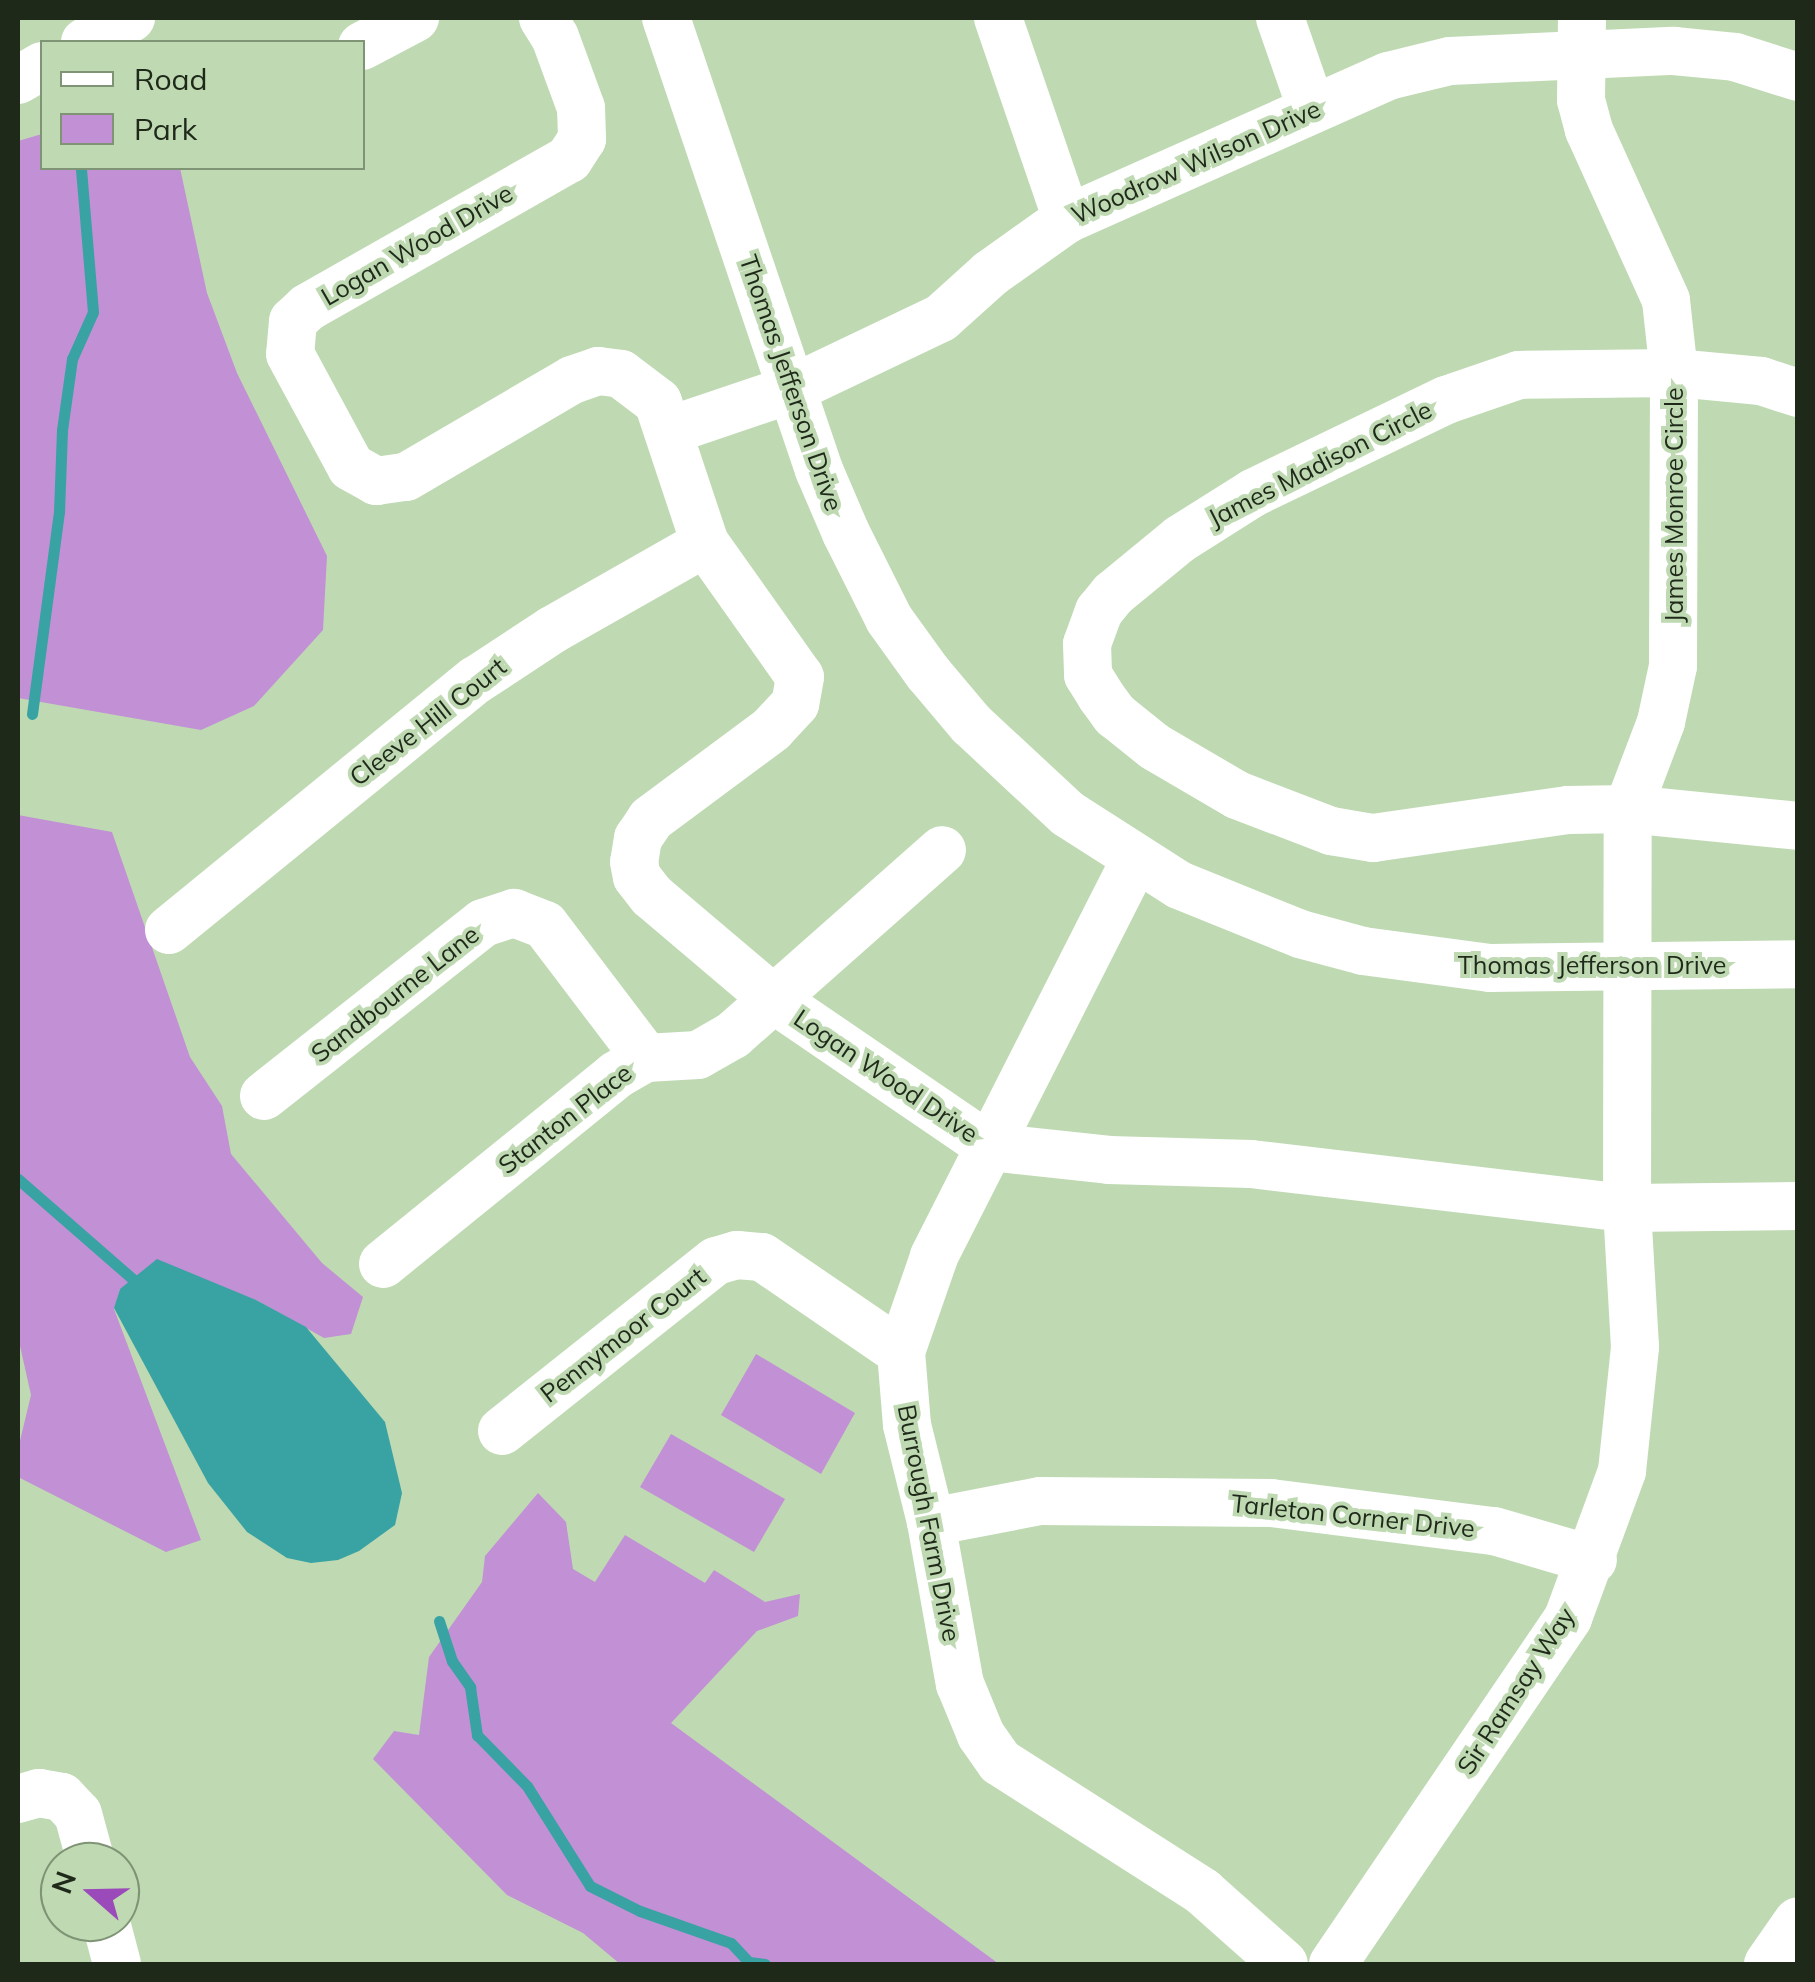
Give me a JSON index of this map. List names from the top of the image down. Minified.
{"streets":{"street":["Woodrow Wilson Drive","Logan Wood Drive","Thomas Jefferson Drive","James Madison Circle","James Monroe Circle","Cleeve Hill Court","Sandbourne Lane","Stanton Place","Pennymoor Court","Tarleton Corner Drive","Burrough Farm Drive","Sir Ramsay Way"]},"crossings":[["Woodrow Wilson Drive","Thomas Jefferson Drive"],["Woodrow Wilson Drive","James Monroe Circle"],["Logan Wood Drive","Cleeve Hill Court"],["Logan Wood Drive","Stanton Place"],["Logan Wood Drive","Burrough Farm Drive"],["Logan Wood Drive","Sir Ramsay Way"],["Thomas Jefferson Drive","James Monroe Circle"],["Thomas Jefferson Drive","Burrough Farm Drive"],["Thomas Jefferson Drive","Sir Ramsay Way"],["James Madison Circle","James Monroe Circle"],["James Monroe Circle","Sir Ramsay Way"],["Sandbourne Lane","Stanton Place"],["Pennymoor Court","Burrough Farm Drive"],["Tarleton Corner Drive","Burrough Farm Drive"],["Tarleton Corner Drive","Sir Ramsay Way"]],"legend":["Road","Park"],"north":"left"}
